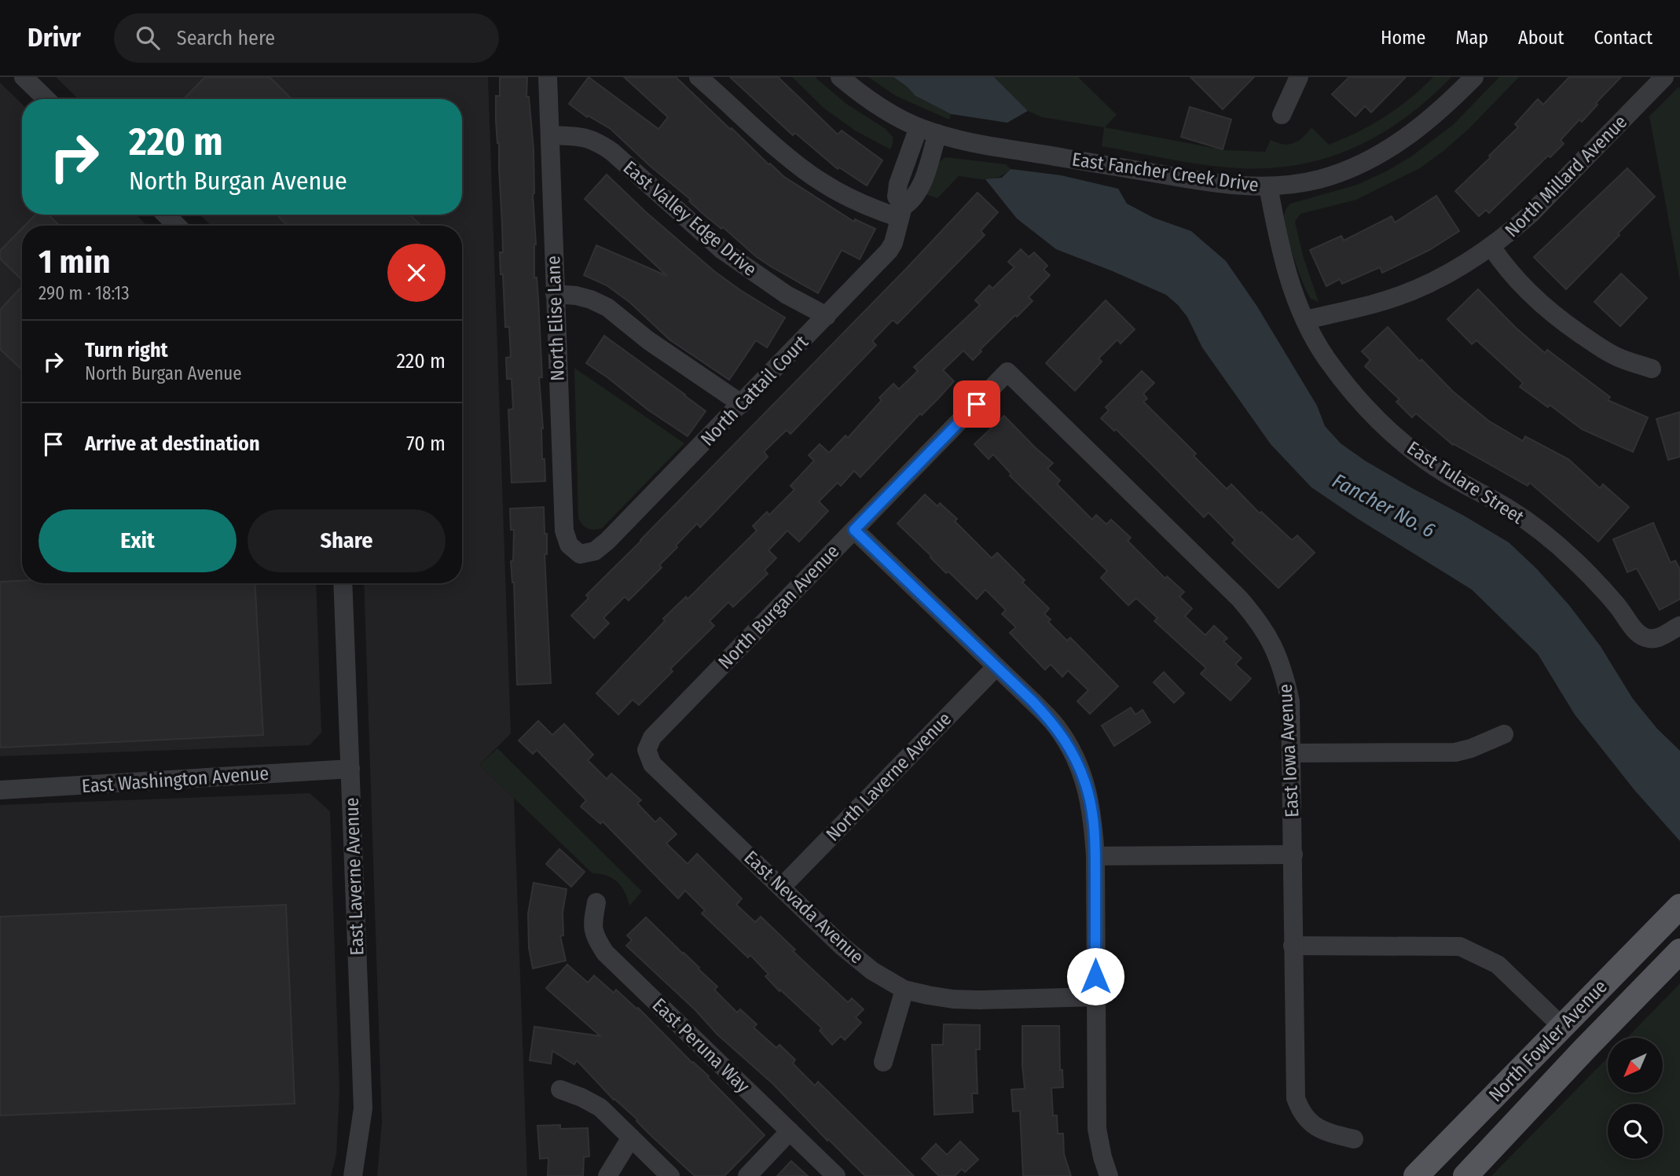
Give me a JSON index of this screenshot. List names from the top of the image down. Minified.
{"streets":{"main road":["North Fowler Avenue"],"street":["East Fancher Creek Drive","North Millard Avenue","East Valley Edge Drive","North Elise Lane","North Cattail Court","East Tulare Street","North Burgan Avenue","East Iowa Avenue","North Laverne Avenue","East Washington Avenue","East Laverne Avenue","East Nevada Avenue","East Peruna Way"]},"crossings":[["East Fancher Creek Drive","North Cattail Court"],["East Fancher Creek Drive","East Tulare Street"],["North Millard Avenue","East Tulare Street"],["East Valley Edge Drive","North Elise Lane"],["East Valley Edge Drive","North Cattail Court"],["North Elise Lane","North Cattail Court"],["North Burgan Avenue","East Iowa Avenue"],["North Burgan Avenue","East Nevada Avenue"],["North Laverne Avenue","East Nevada Avenue"],["East Washington Avenue","East Laverne Avenue"]],"water":["Fancher No. 6"],"north":"bottom left","page":{"header":"Drivr","search":"Search here","nav":["Home","Map","About","Contact"],"turn":["220 m","North Burgan Avenue"],"heading":["1 min","290 m · 18:13"],"list":[{"name":"Turn right","note":"North Burgan Avenue","value":"220 m"},{"name":"Arrive at destination","value":"70 m"}],"buttons":["Exit","Share"]}}
